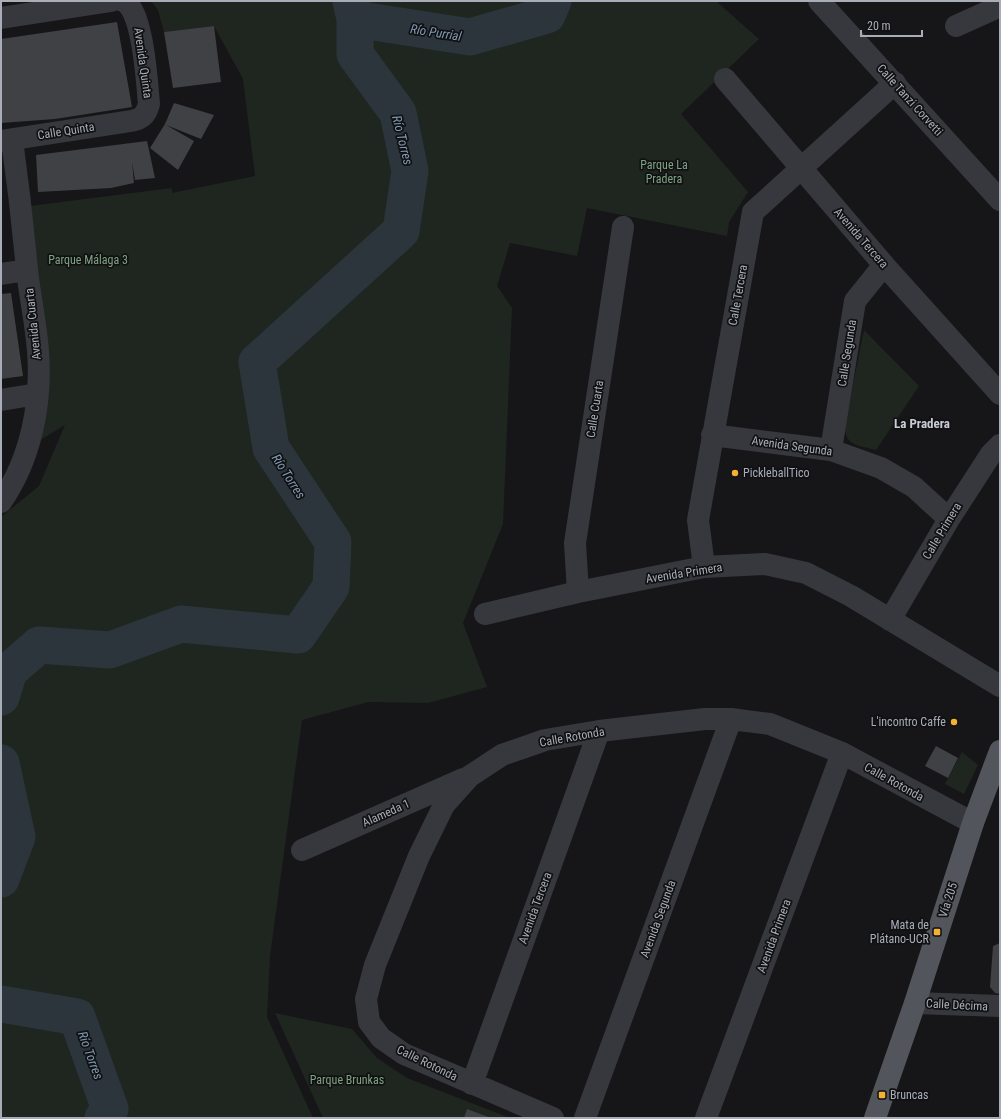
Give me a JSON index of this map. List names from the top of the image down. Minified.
{"streets":{"main road":["Vía 205"],"street":["Avenida Quinta","Calle Tanzi Corvetti","Calle Quinta","Avenida Tercera","Calle Tercera","Avenida Cuarta","Calle Segunda","Calle Cuarta","Avenida Segunda","Calle Primera","Avenida Primera","Calle Rotonda","Alameda 1","Calle Décima"]},"crossings":[["Avenida Quinta","Calle Quinta"],["Calle Tanzi Corvetti","Calle Tercera"],["Calle Quinta","Avenida Cuarta"],["Avenida Tercera","Calle Tercera"],["Avenida Tercera","Calle Segunda"],["Avenida Tercera","Calle Rotonda"],["Calle Tercera","Avenida Segunda"],["Calle Tercera","Avenida Primera"],["Calle Segunda","Avenida Segunda"],["Calle Cuarta","Avenida Primera"],["Avenida Segunda","Calle Primera"],["Avenida Segunda","Calle Rotonda"],["Calle Primera","Avenida Primera"],["Avenida Primera","Calle Rotonda"],["Calle Rotonda","Alameda 1"],["Calle Rotonda","Vía 205"],["Vía 205","Calle Décima"]],"districts":["La Pradera"],"water":["Río Purrial","Río Torres"],"parks":["Parque La Pradera","Parque Málaga 3","Parque Brunkas"],"places":{"other":["PickleballTico","L'incontro Caffe"],"transit":["Mata de Plátano-UCR","Bruncas"]},"scale_bar":"20 m"}
